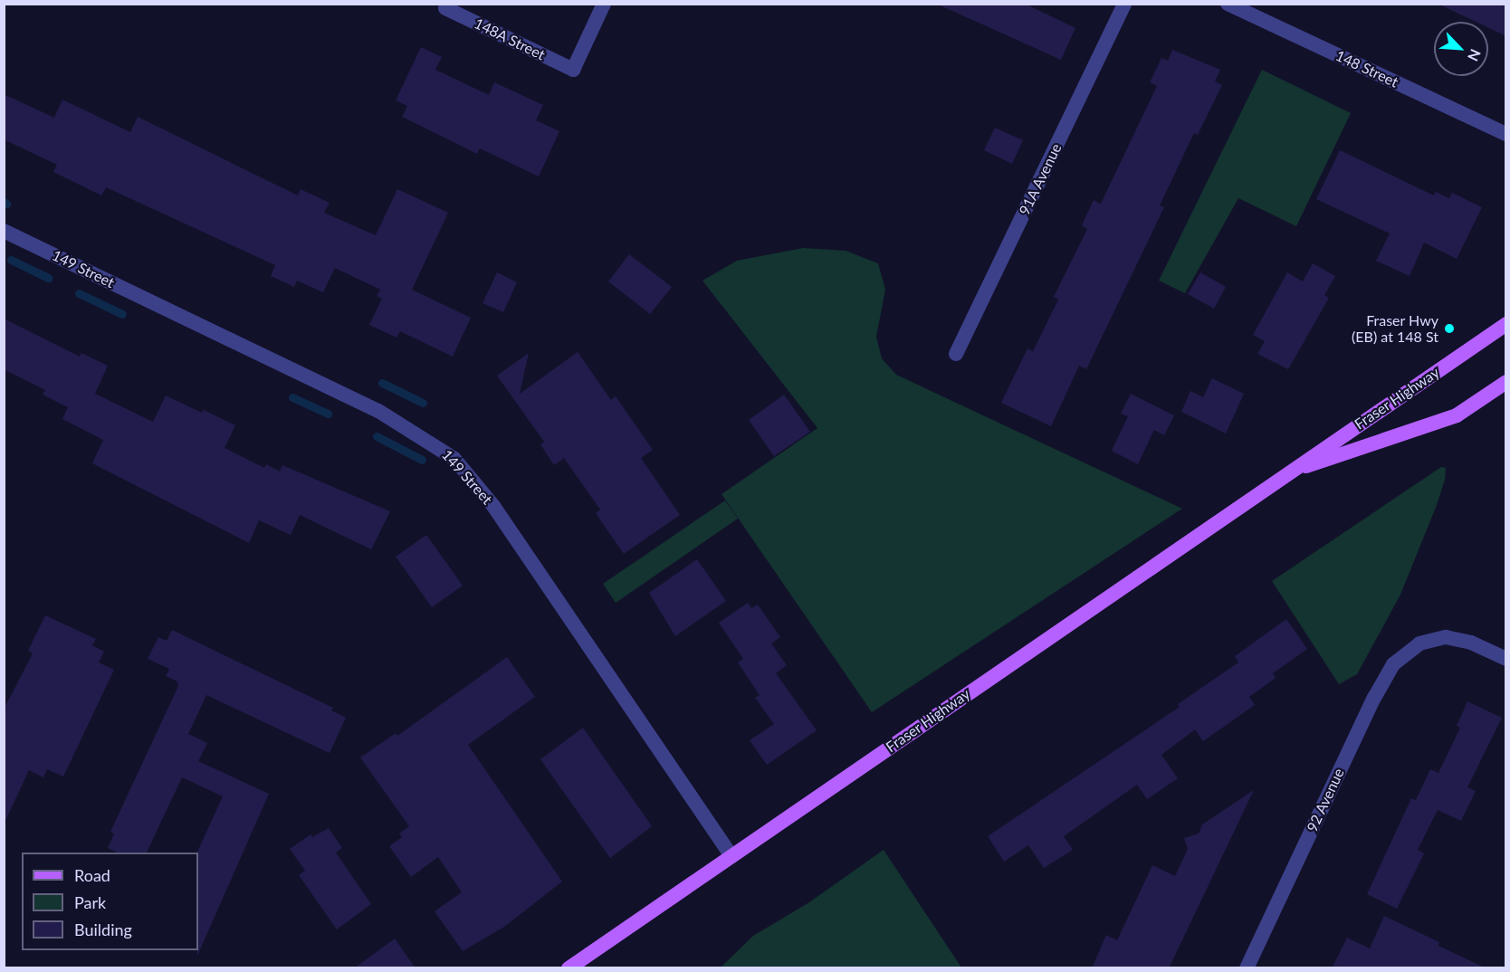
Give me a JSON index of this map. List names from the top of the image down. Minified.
{"streets":{"main road":["Fraser Highway"],"street":["148A Street","148 Street","91A Avenue","149 Street","92 Avenue"]},"crossings":[["149 Street","Fraser Highway"]],"places":["Fraser Hwy (EB) at 148 St"],"legend":["Road","Park","Building"],"north":"bottom right"}
